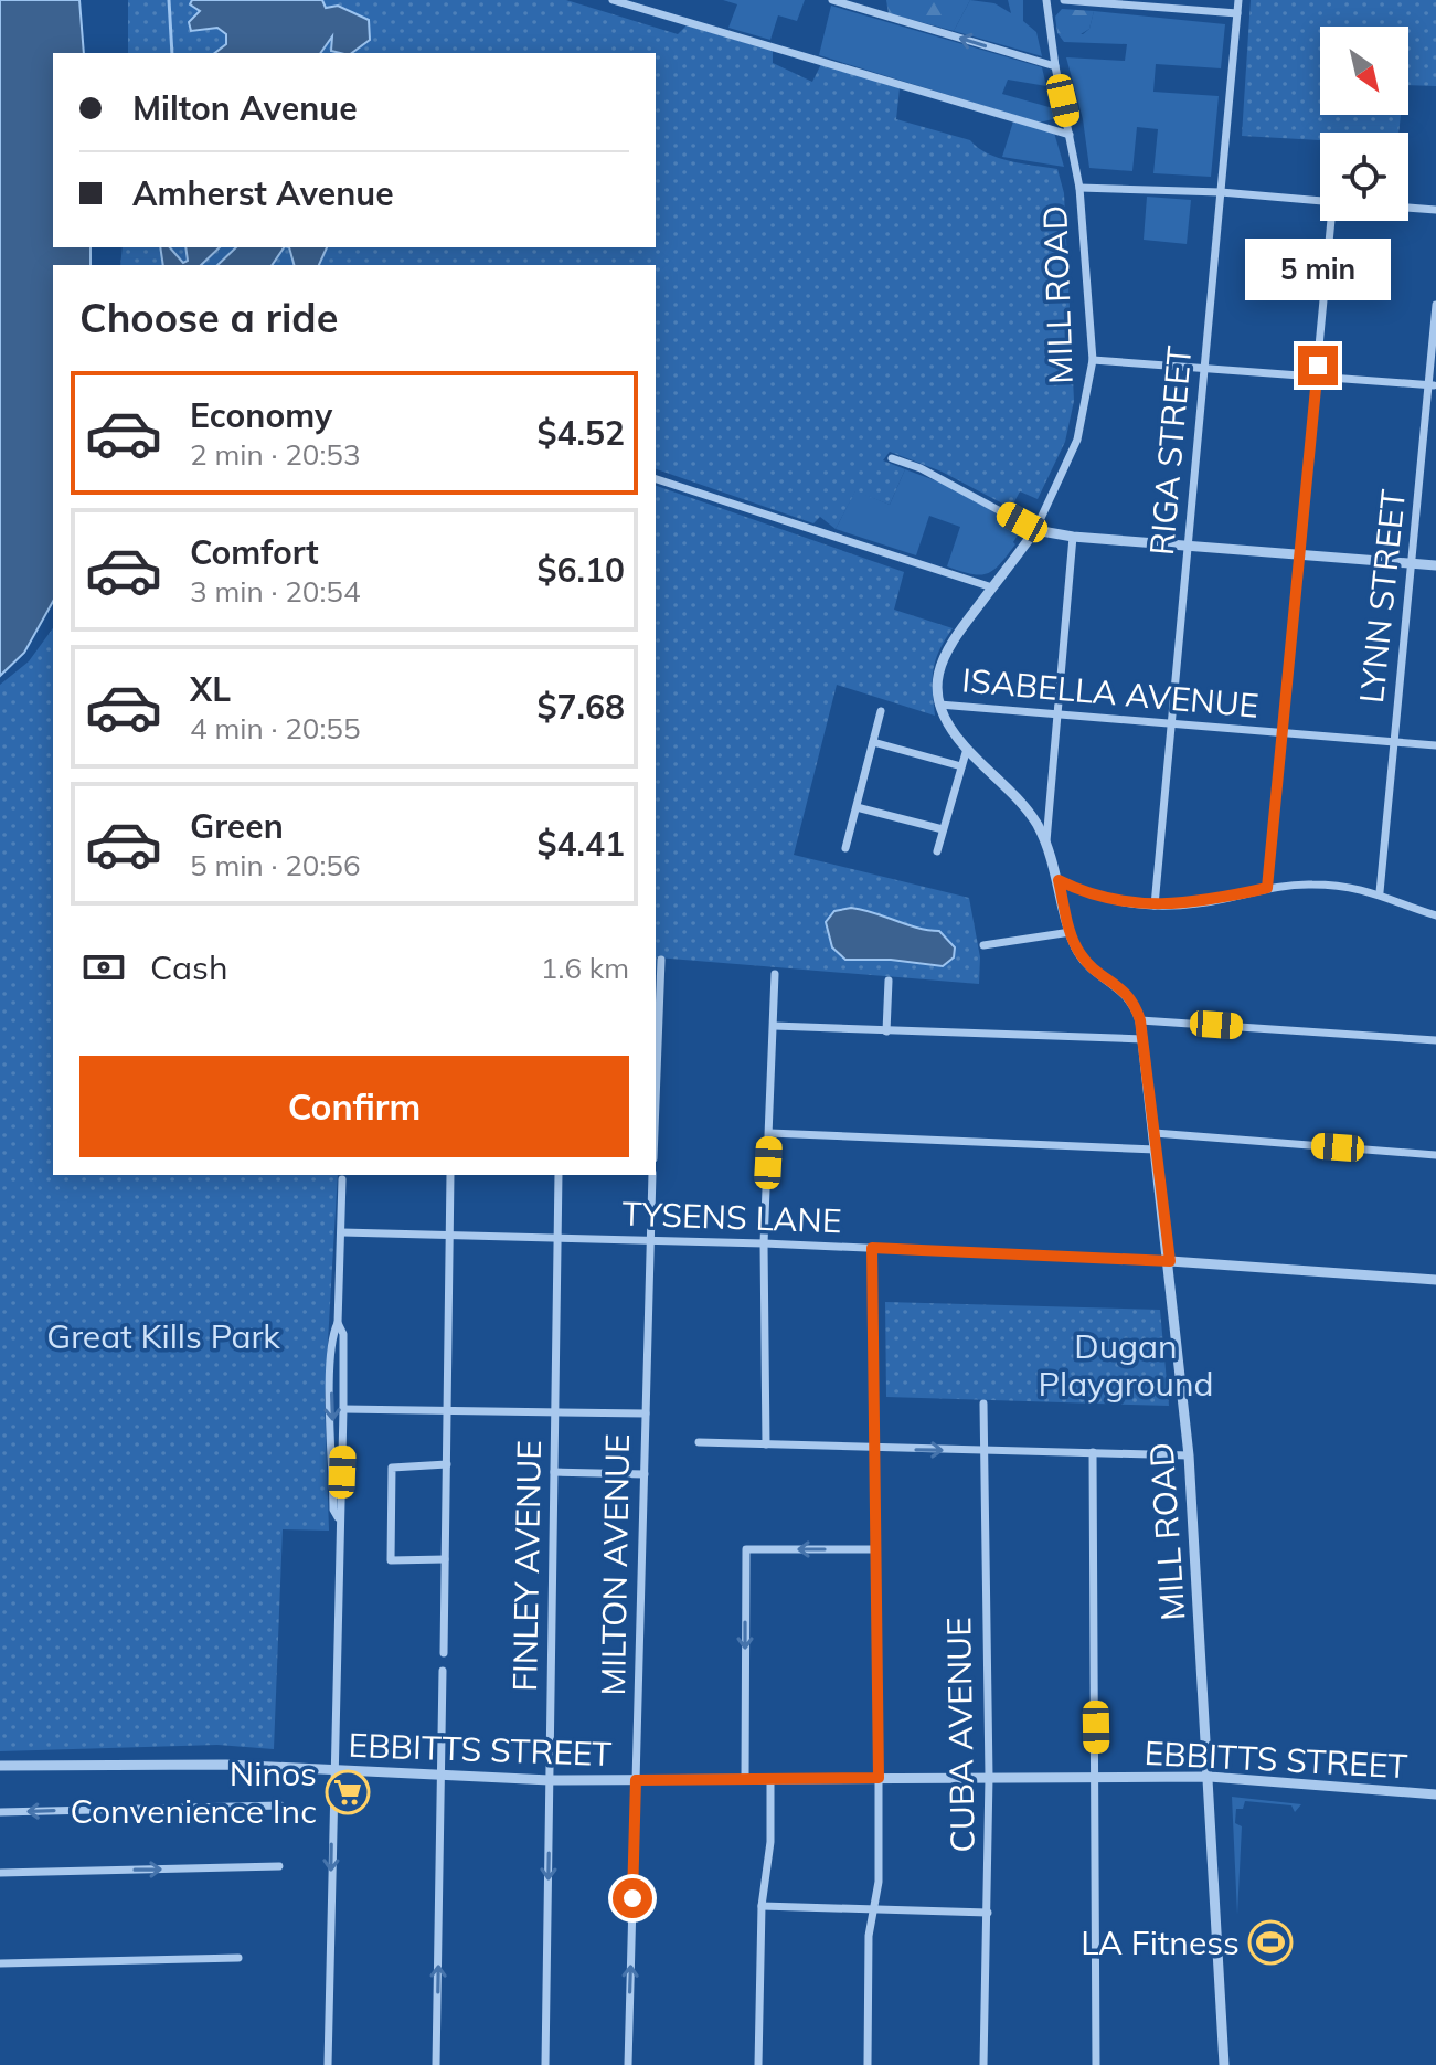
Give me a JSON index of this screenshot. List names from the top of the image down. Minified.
{"streets":{"street":["MILL ROAD","RIGA STREET","LYNN STREET","ISABELLA AVENUE","TYSENS LANE","MILTON AVENUE","FINLEY AVENUE","CUBA AVENUE","EBBITTS STREET"]},"crossings":[["MILL ROAD","ISABELLA AVENUE"],["MILL ROAD","TYSENS LANE"],["MILL ROAD","EBBITTS STREET"],["RIGA STREET","ISABELLA AVENUE"],["LYNN STREET","ISABELLA AVENUE"],["TYSENS LANE","MILTON AVENUE"],["TYSENS LANE","FINLEY AVENUE"],["MILTON AVENUE","EBBITTS STREET"],["FINLEY AVENUE","EBBITTS STREET"],["CUBA AVENUE","EBBITTS STREET"]],"parks":["Great Kills Park","Dugan Playground"],"places":{"supermarket":["Ninos Convenience Inc"],"sports":["LA Fitness"]},"north":"bottom right","page":{"banner":["Milton Avenue","Amherst Avenue"],"bubble":"5 min","heading":"Choose a ride","list":[{"name":"Economy","note":"2 min · 20:53","value":"$4.52"},{"name":"Comfort","note":"3 min · 20:54","value":"$6.10"},{"name":"XL","note":"4 min · 20:55","value":"$7.68"},{"name":"Green","note":"5 min · 20:56","value":"$4.41"}],"pay":["Cash","1.6 km"],"buttons":"Confirm"}}
